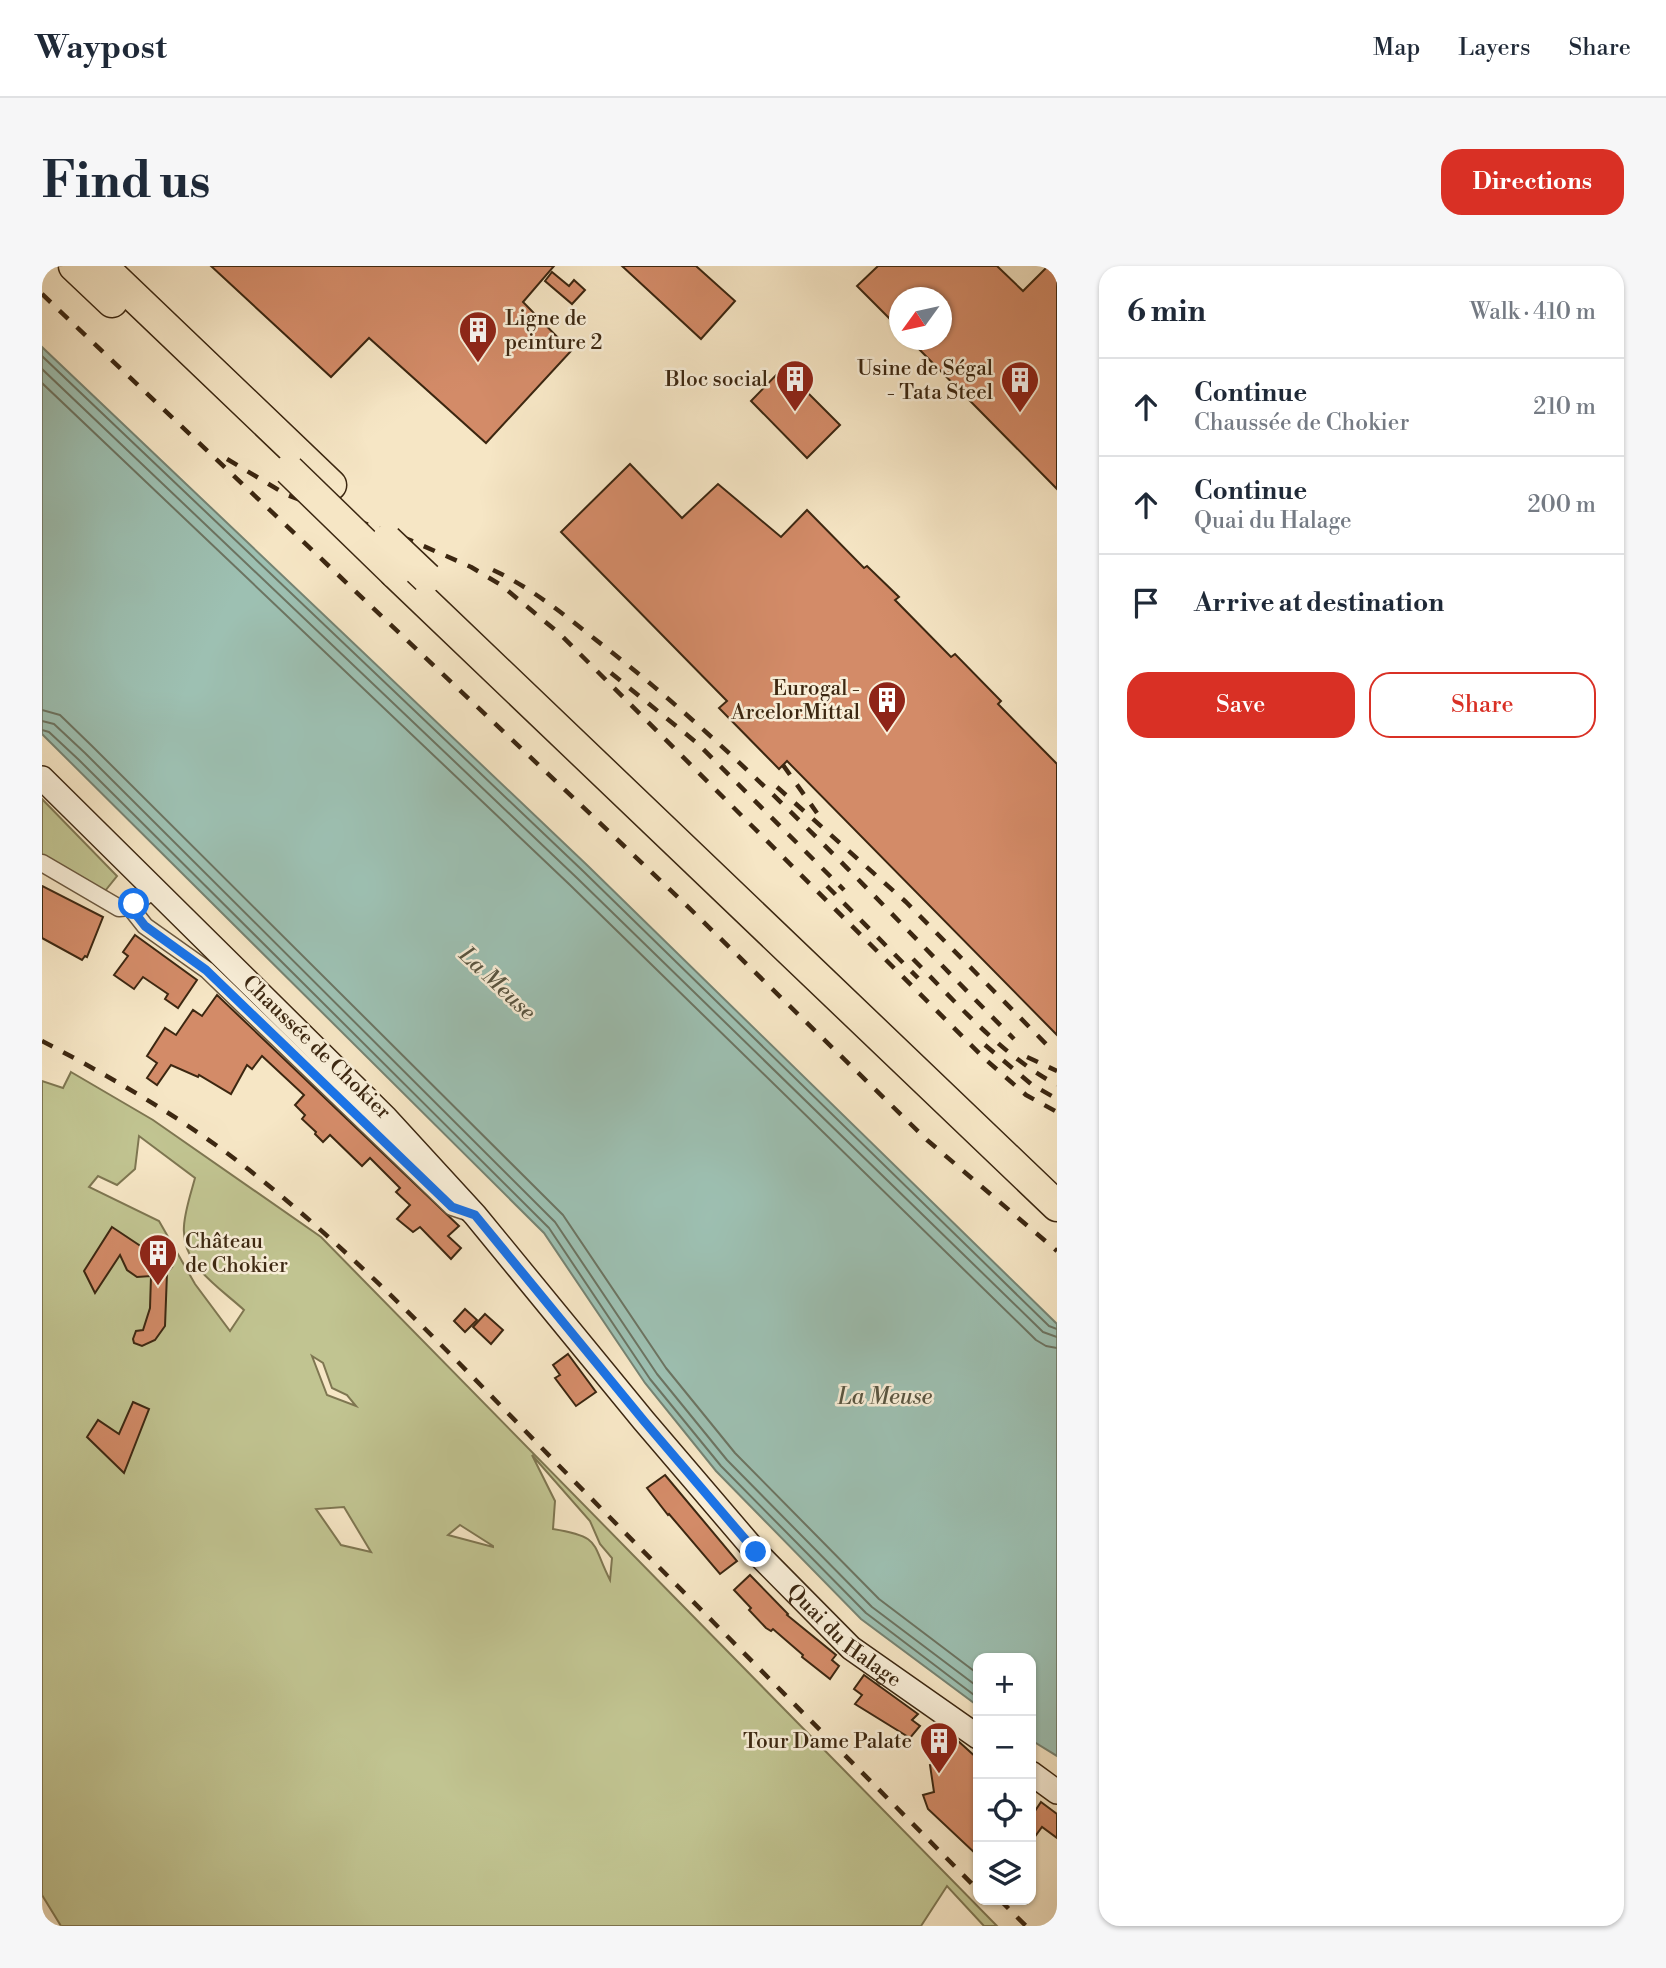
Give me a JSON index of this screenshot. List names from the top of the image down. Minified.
{"streets":{"main road":["Quai du Halage"],"street":["Chaussée de Chokier"]},"crossings":[["Chaussée de Chokier","Quai du Halage"]],"water":["La Meuse"],"places":{"building":["Ligne de peinture 2","Bloc social","Usine de Ségal - Tata Steel","Eurogal - ArcelorMittal","Château de Chokier","Tour Dame Palate"]},"north":"bottom left","page":{"header":"Waypost","nav":["Map","Layers","Share"],"buttons":["Directions",["Save","Share"]],"title":"Find us","heading":["6 min","Walk · 410 m"],"list":[["Continue","Chaussée de Chokier","210 m"],["Continue","Quai du Halage","200 m"],"Arrive at destination"],"map_buttons":["+","−"]}}
